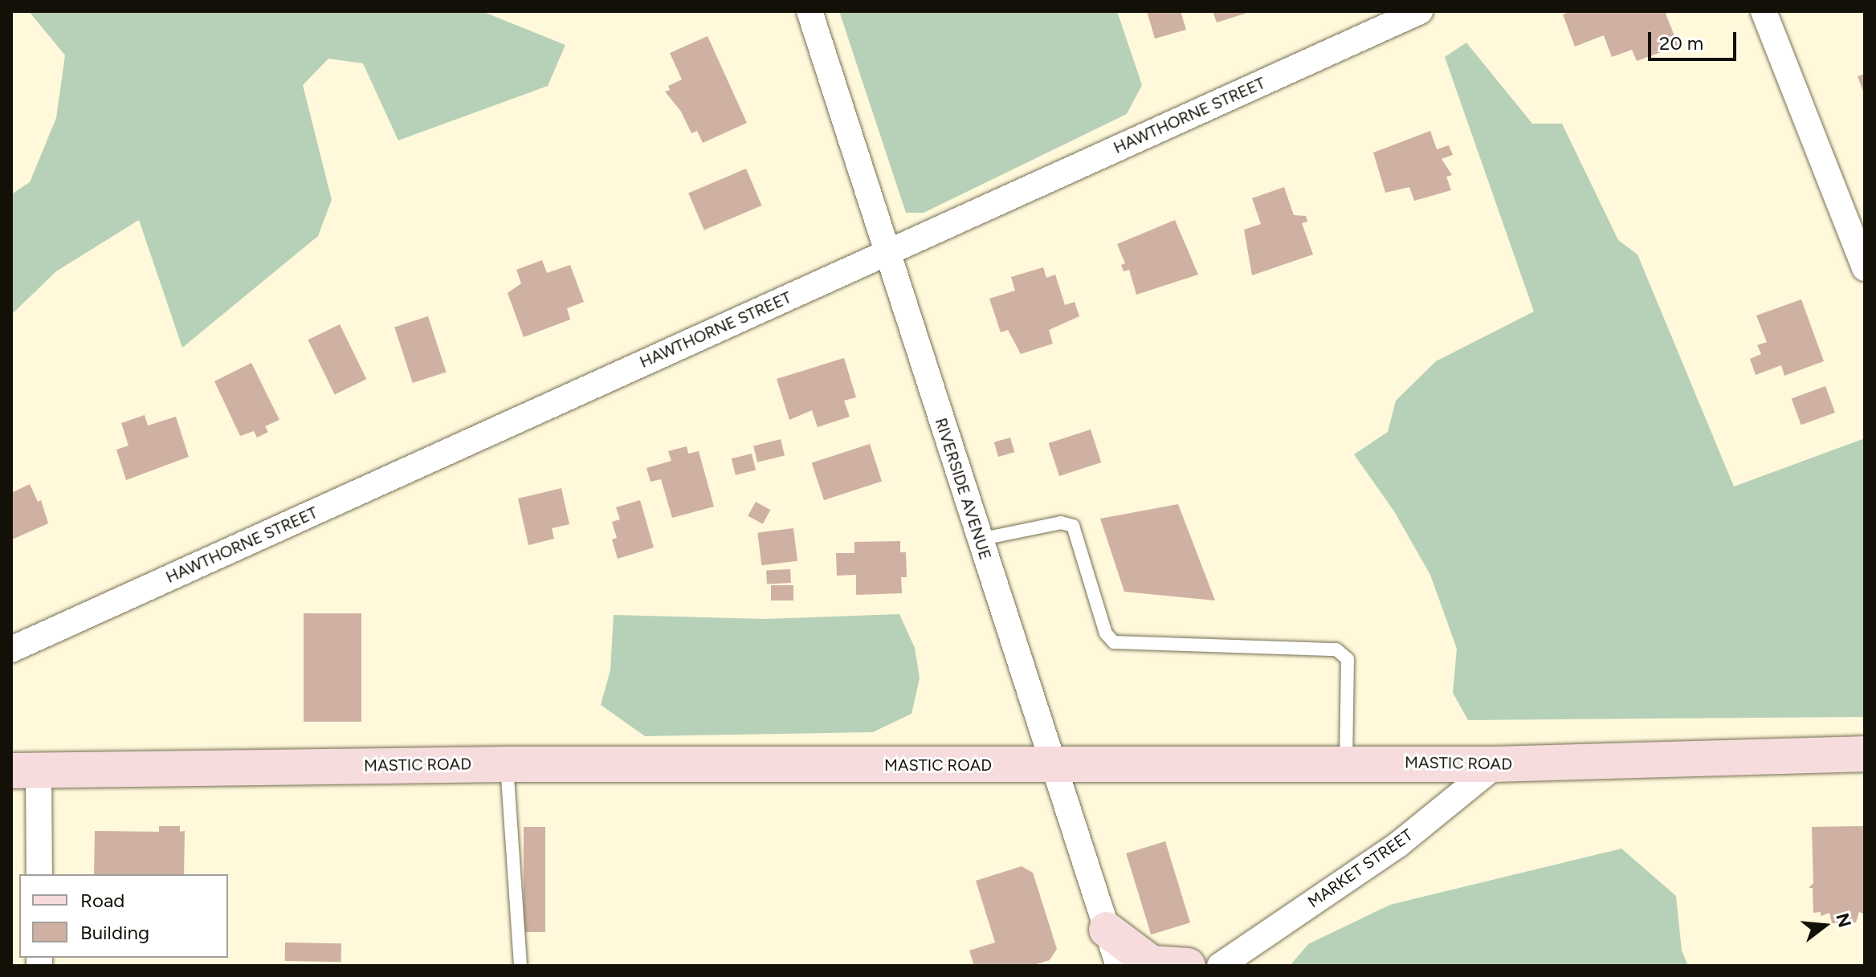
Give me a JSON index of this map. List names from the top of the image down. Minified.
{"streets":{"main road":["MASTIC ROAD"],"street":["HAWTHORNE STREET","RIVERSIDE AVENUE","MARKET STREET"]},"crossings":[["HAWTHORNE STREET","RIVERSIDE AVENUE"],["RIVERSIDE AVENUE","MASTIC ROAD"],["MASTIC ROAD","MARKET STREET"]],"legend":["Road","Building"],"scale_bar":"20 m","north":"right"}
